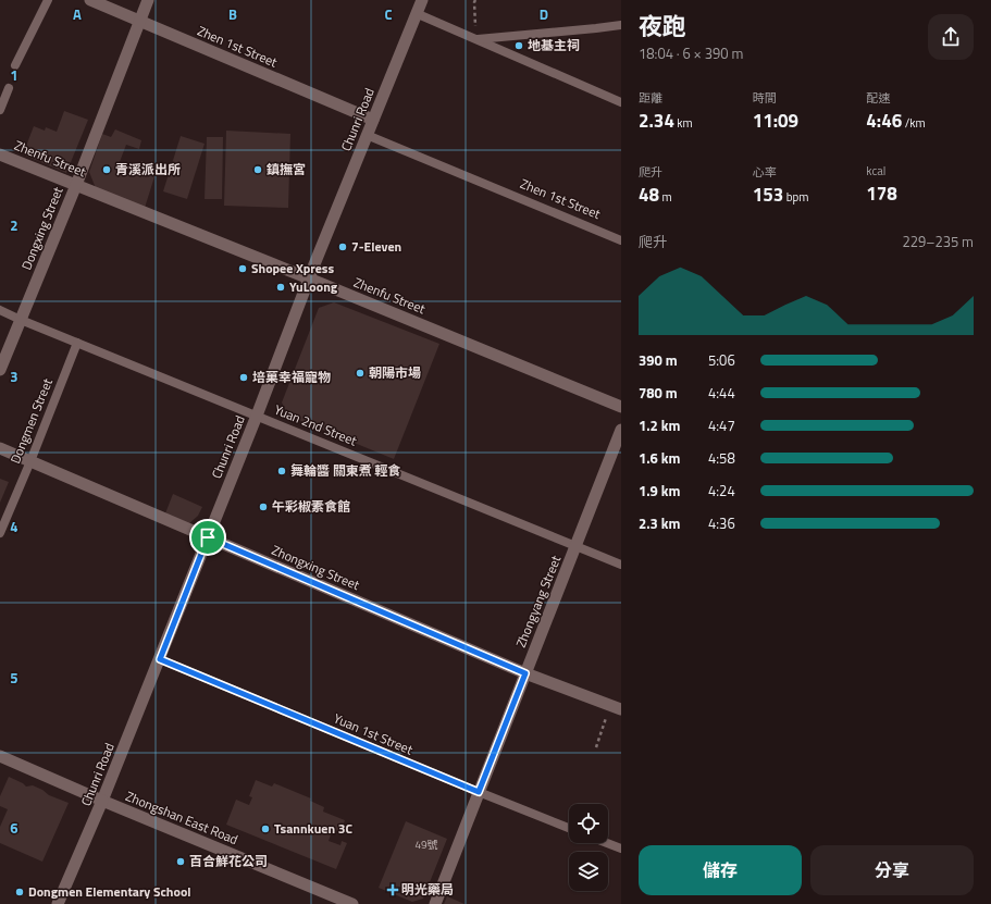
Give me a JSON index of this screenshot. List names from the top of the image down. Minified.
{"streets":{"street":["Zhen 1st Street","Chunri Road","Zhenfu Street","Dongxing Street","Zhongxing Street","Zhongyang Street","Zhongshan East Road"],"lane":["Dongmen Street","Yuan 2nd Street","Yuan 1st Street"]},"crossings":[["Zhen 1st Street","Chunri Road"],["Zhen 1st Street","Dongxing Street"],["Chunri Road","Zhenfu Street"],["Chunri Road","Yuan 2nd Street"],["Chunri Road","Zhongxing Street"],["Chunri Road","Yuan 1st Street"],["Chunri Road","Zhongshan East Road"],["Zhenfu Street","Dongxing Street"],["Dongxing Street","Yuan 2nd Street"],["Dongmen Street","Yuan 2nd Street"],["Dongmen Street","Zhongxing Street"],["Yuan 2nd Street","Zhongyang Street"],["Zhongxing Street","Zhongyang Street"],["Zhongyang Street","Yuan 1st Street"]],"places":{"other":["地基主祠","青溪派出所","鎮撫宮","7-Eleven","Shopee Xpress","YuLoong","朝陽市場","培菓幸福寵物","舞輪醬 關東煮 輕食","午彩椒素食館","Tsannkuen 3C","百合鮮花公司","Dongmen Elementary School"],"health":["明光藥局"]},"house_numbers":["49號"],"page":{"heading":["夜跑","18:04 · 6 × 390 m"],"stats":[["距離","2.34 km"],["時間","11:09"],["配速","4:46 /km"],["爬升","48 m"],["心率","153 bpm"],["kcal","178"]],"chart":["爬升","229–235 m"],"list":[{"name":"390 m","note":"5:06"},{"name":"780 m","note":"4:44"},{"name":"1.2 km","note":"4:47"},{"name":"1.6 km","note":"4:58"},{"name":"1.9 km","note":"4:24"},{"name":"2.3 km","note":"4:36"}],"buttons":["儲存","分享"]},"grid":{"columns":["A","B","C","D"],"rows":["1","2","3","4","5","6"]}}
